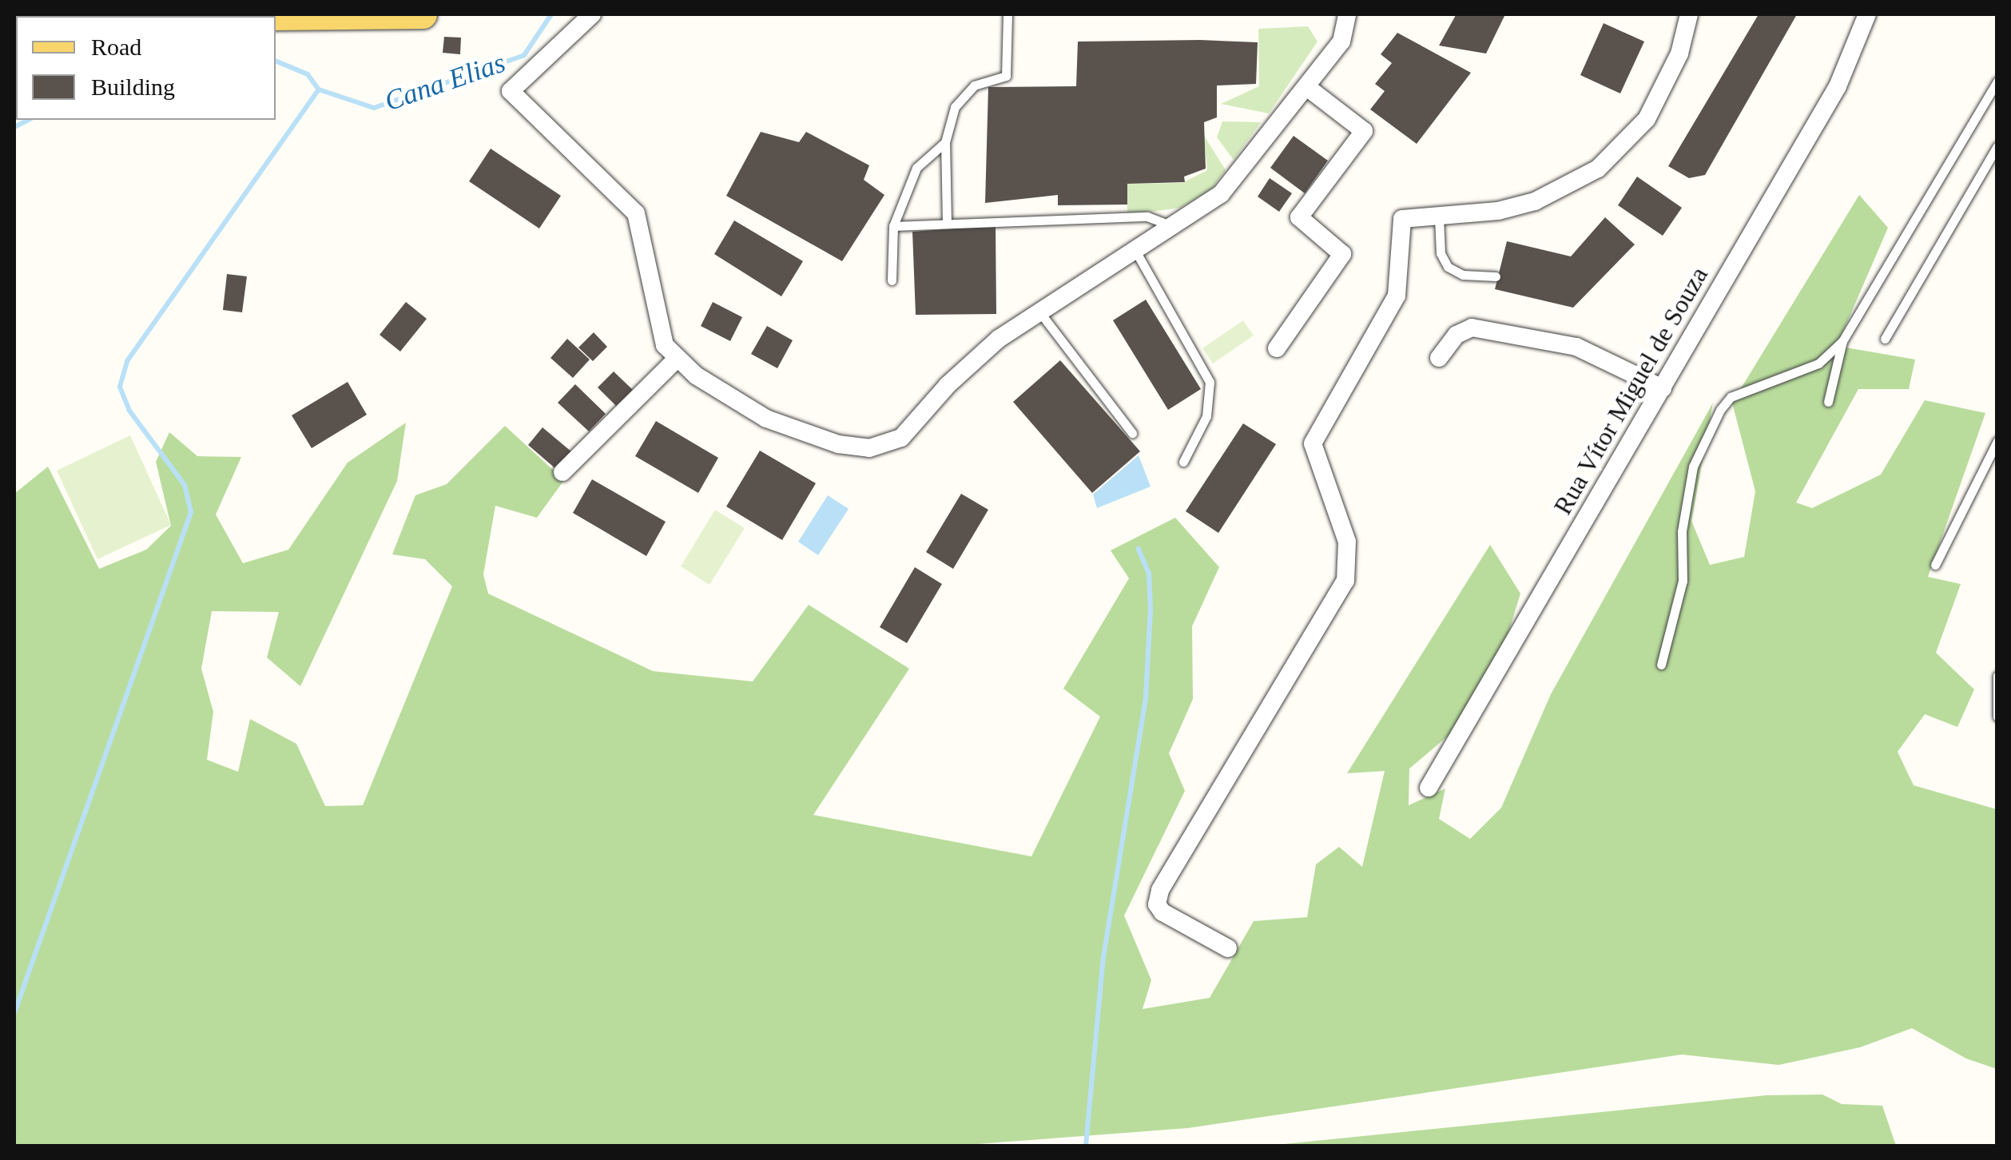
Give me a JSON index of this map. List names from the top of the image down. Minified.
{"streets":{"street":["Rua Vítor Miguel de Souza"]},"water":["Cana Elias"],"legend":["Road","Building"]}
